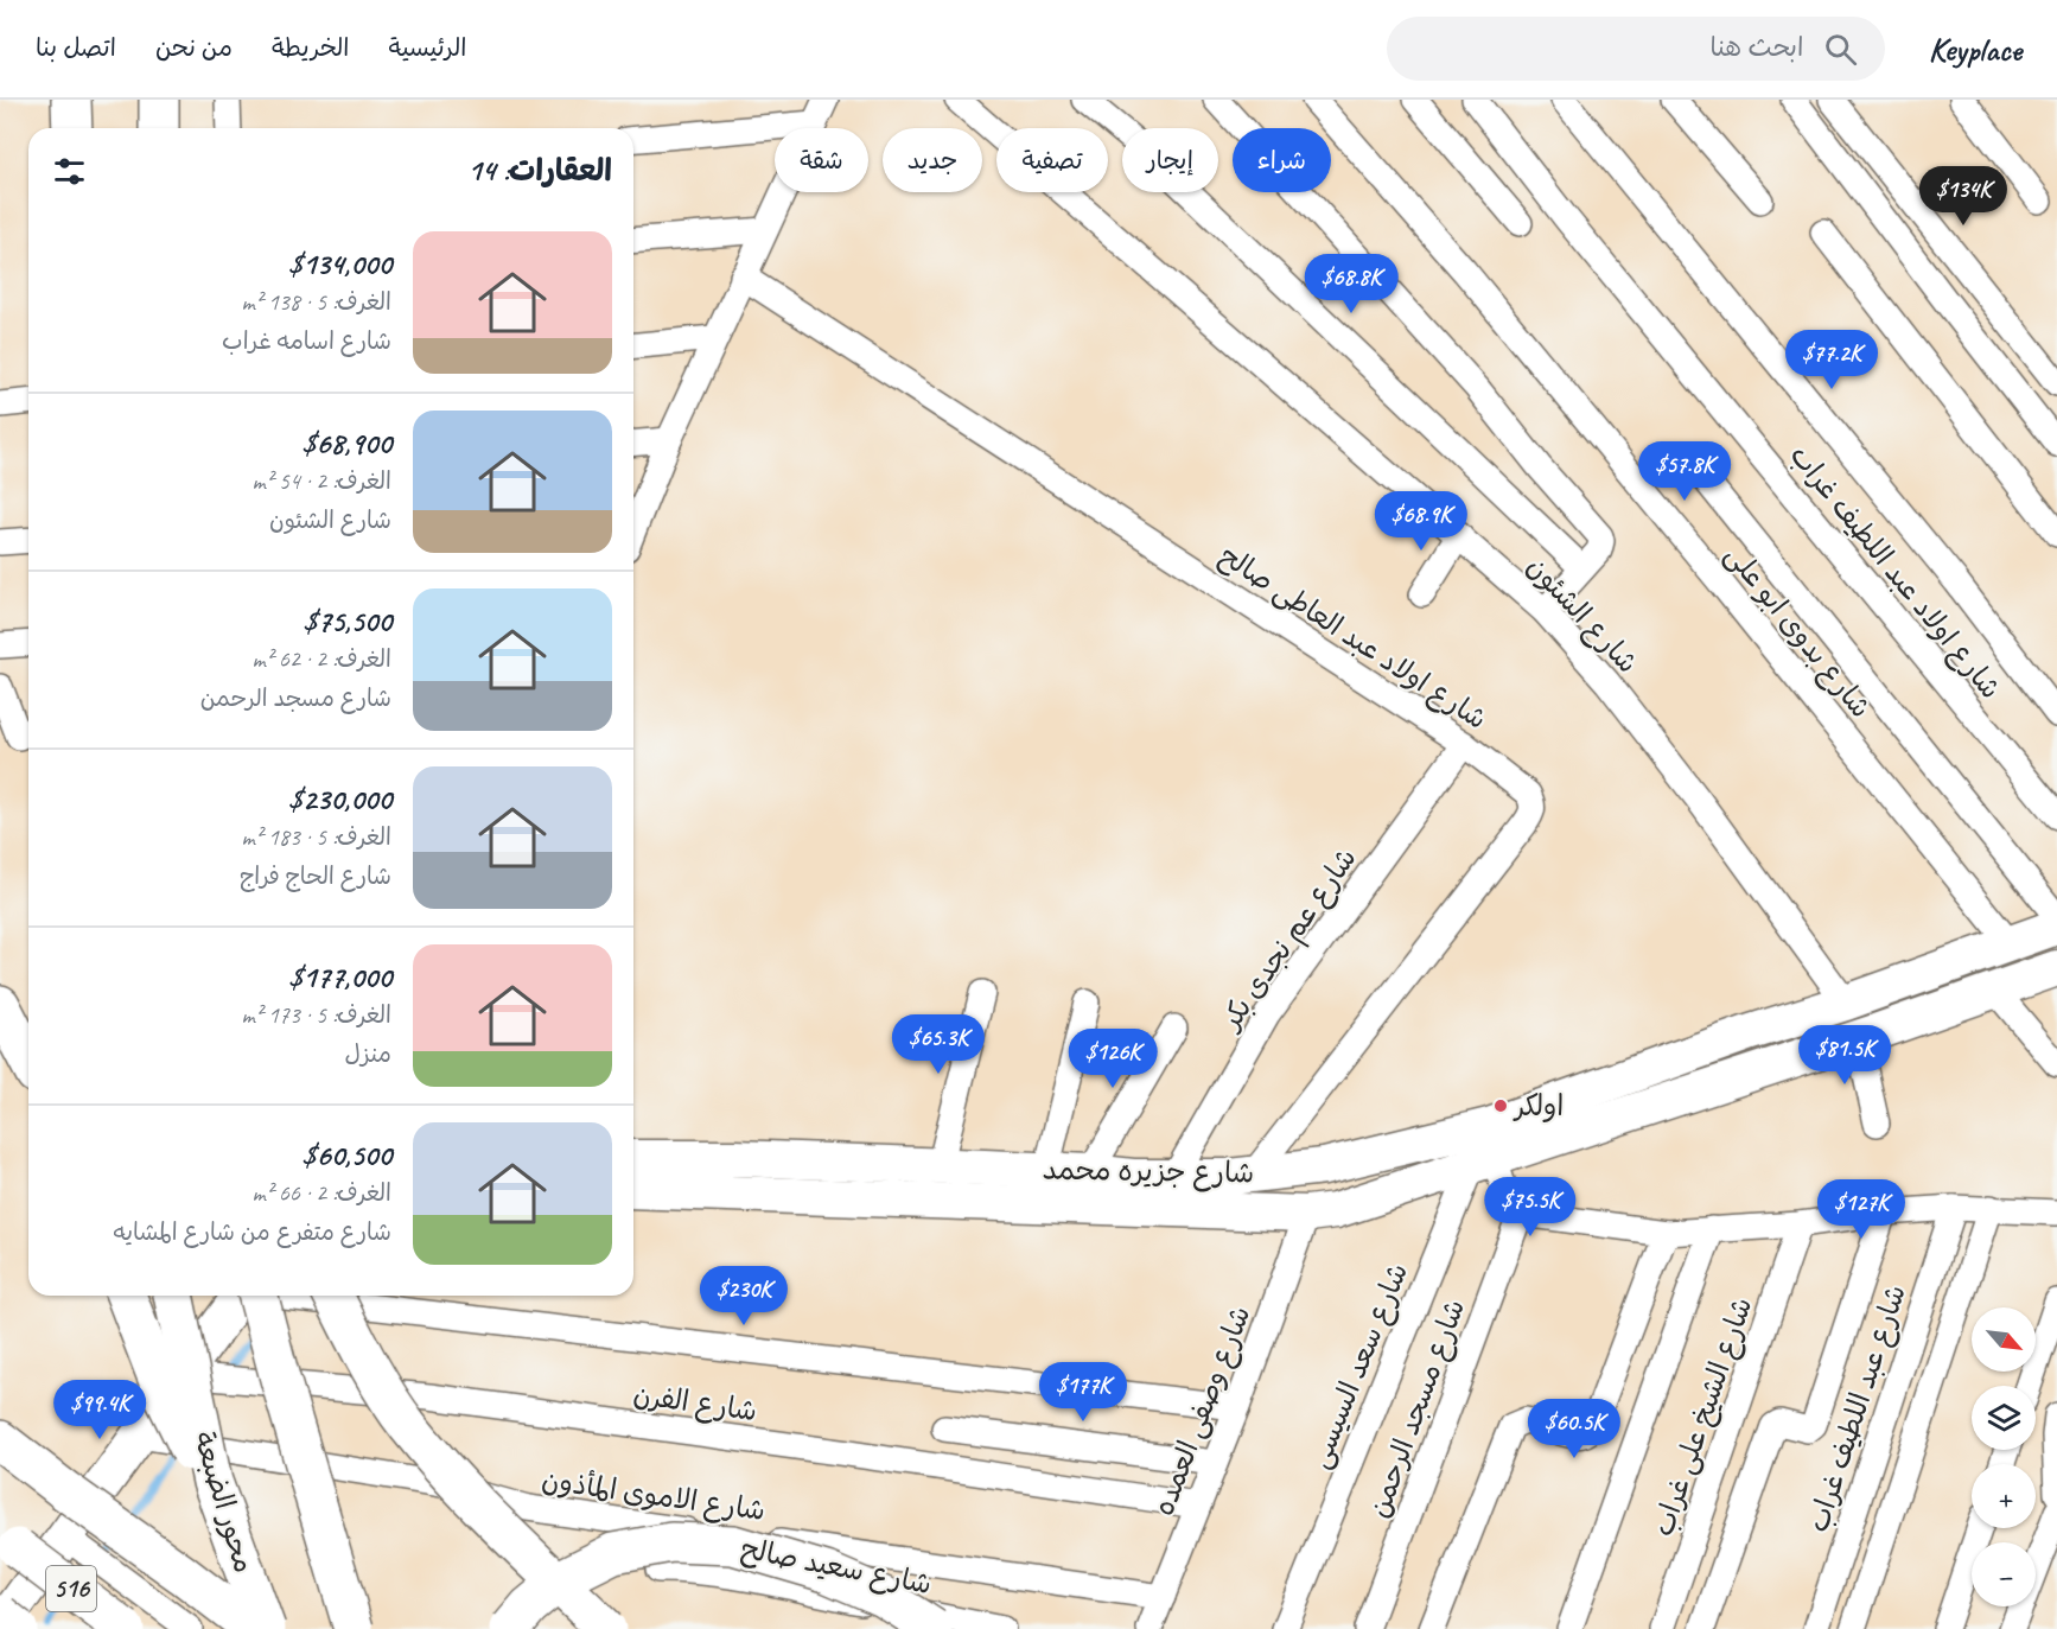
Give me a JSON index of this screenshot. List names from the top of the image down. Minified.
{"streets":{"highway":["محور الضبعة","516"],"main road":["شارع جزيره محمد"],"street":["شارع اولاد عبد اللطيف غراب","شارع الشئون","شارع بدوى ابو على","شارع اولاد عبد العاطى صالح","شارع عم نجدى بكر","شارع سعد السيسى","شارع الفرن","شارع مسجد الرحمن","شارع عبد اللطيف غراب","شارع وصفى العمده","شارع الشيخ على غراب","شارع الاموى المأذون","شارع سعيد صالح"]},"crossings":[["شارع الشئون","شارع جزيره محمد"],["شارع بدوى ابو على","شارع جزيره محمد"],["شارع اولاد عبد العاطى صالح","شارع عم نجدى بكر"],["شارع اولاد عبد العاطى صالح","شارع جزيره محمد"],["شارع عم نجدى بكر","شارع جزيره محمد"],["شارع جزيره محمد","شارع سعد السيسى"],["شارع جزيره محمد","شارع وصفى العمده"],["شارع الفرن","شارع وصفى العمده"],["شارع وصفى العمده","شارع الاموى المأذون"]],"places":["اولكر"],"north":"bottom right","page":{"header":"Keyplace","search":"ابحث هنا","nav":["الرئيسية","الخريطة","من نحن","اتصل بنا"],"chip":["شراء","إيجار","تصفية","جديد","شقة"],"heading":"العقارات: 14","price":["$134K","$68.8K","$77.2K","$57.8K","$68.9K","$65.3K","$81.5K","$126K","$75.5K","$127K","$230K","$177K","$99.4K","$60.5K"],"list":[{"name":"$134,000","note":"الغرف: 5 · 138 m² · شارع اسامه غراب"},{"name":"$68,900","note":"الغرف: 2 · 54 m² · شارع الشئون"},{"name":"$75,500","note":"الغرف: 2 · 62 m² · شارع مسجد الرحمن"},{"name":"$230,000","note":"الغرف: 5 · 183 m² · شارع الحاج فراج"},{"name":"$177,000","note":"الغرف: 5 · 173 m² · منزل"},{"name":"$60,500","note":"الغرف: 2 · 66 m² · شارع متفرع من شارع المشايه"}],"map_buttons":["+","−"]}}
